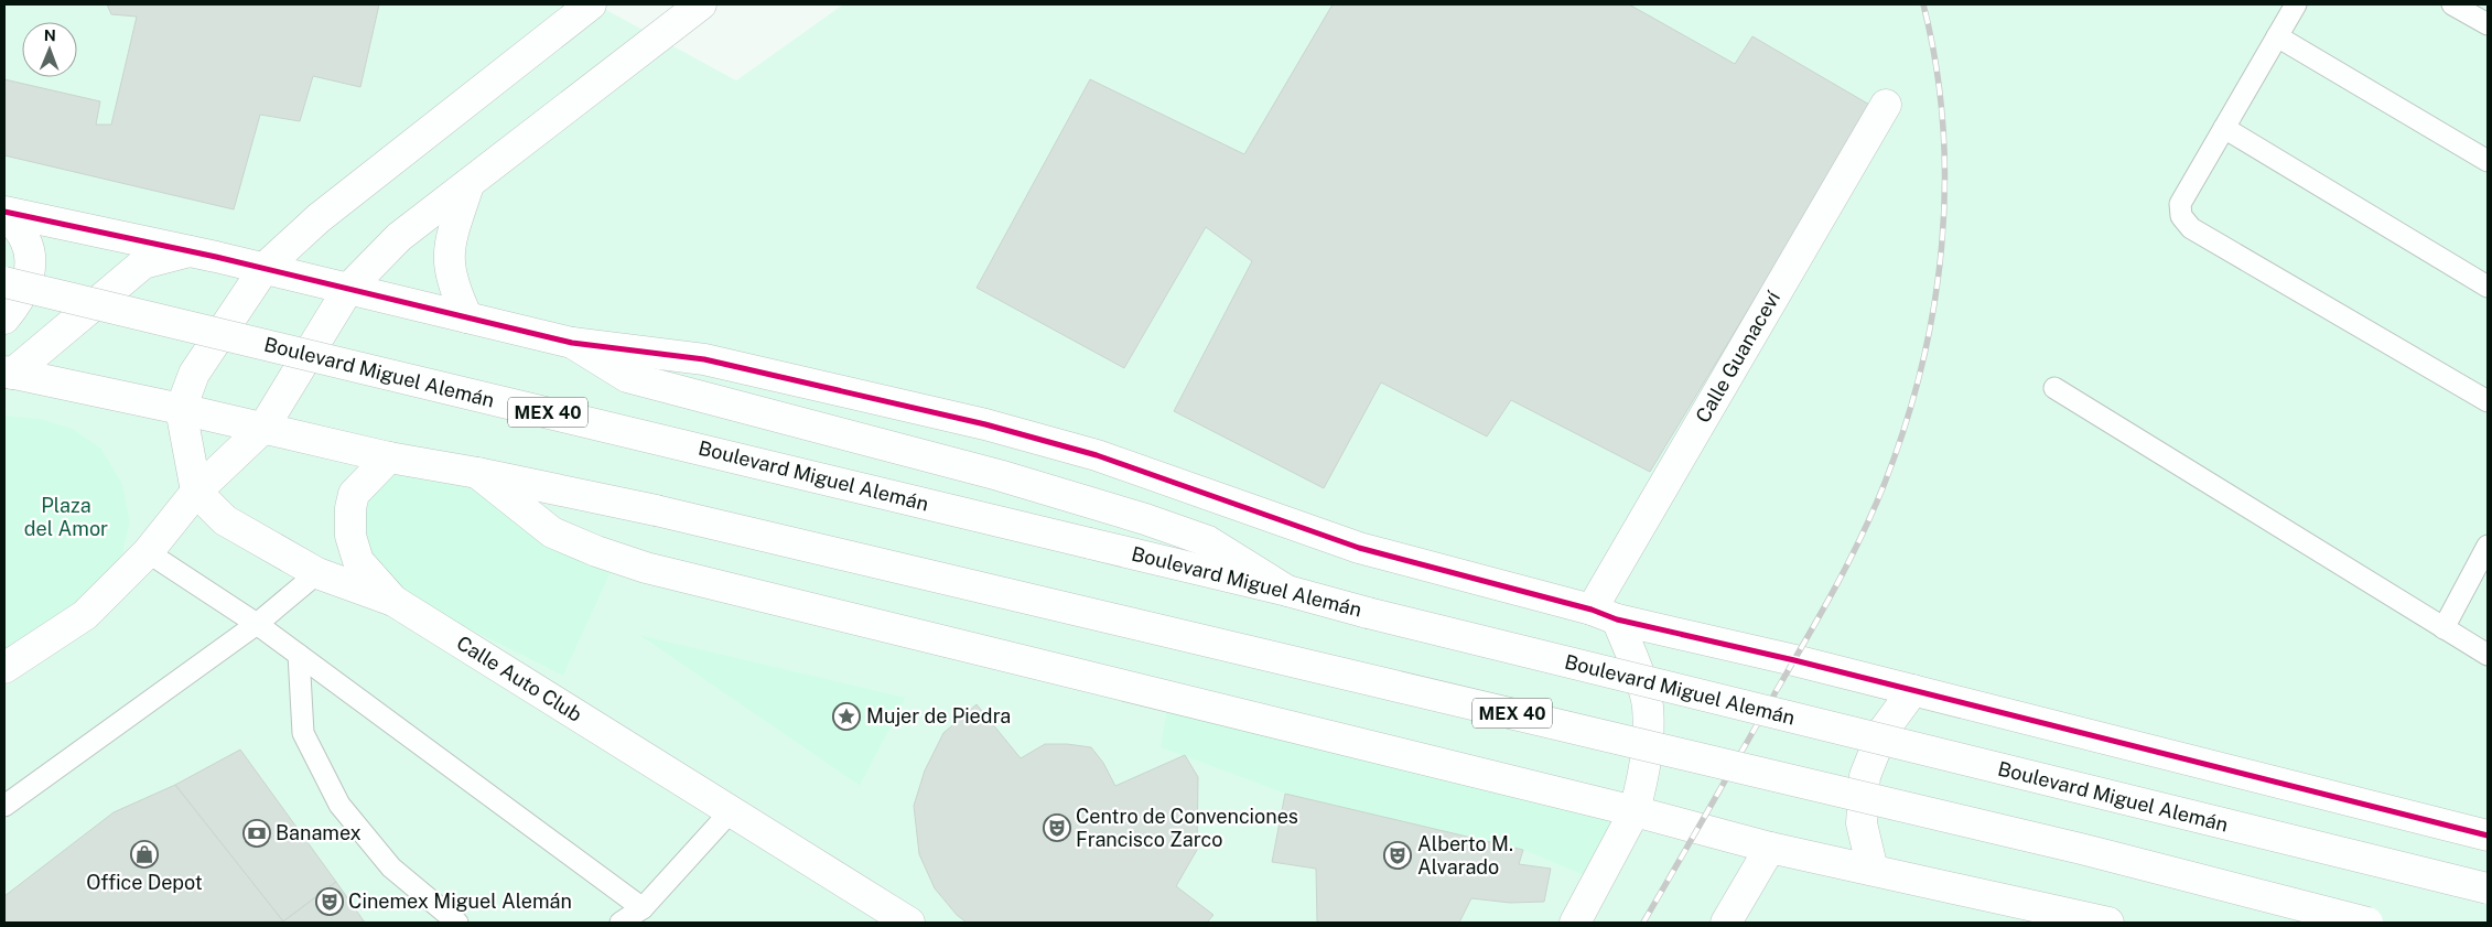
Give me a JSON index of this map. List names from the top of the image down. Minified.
{"streets":{"main road":["Calle Guanaceví","Boulevard Miguel Alemán","MEX 40","Calle Auto Club"]},"parks":["Plaza del Amor"],"places":{"place":["Mujer de Piedra"],"theatre":["Centro de Convenciones Francisco Zarco","Alberto M. Alvarado","Cinemex Miguel Alemán"],"bank":["Banamex"],"shop":["Office Depot"]},"north":"top"}
